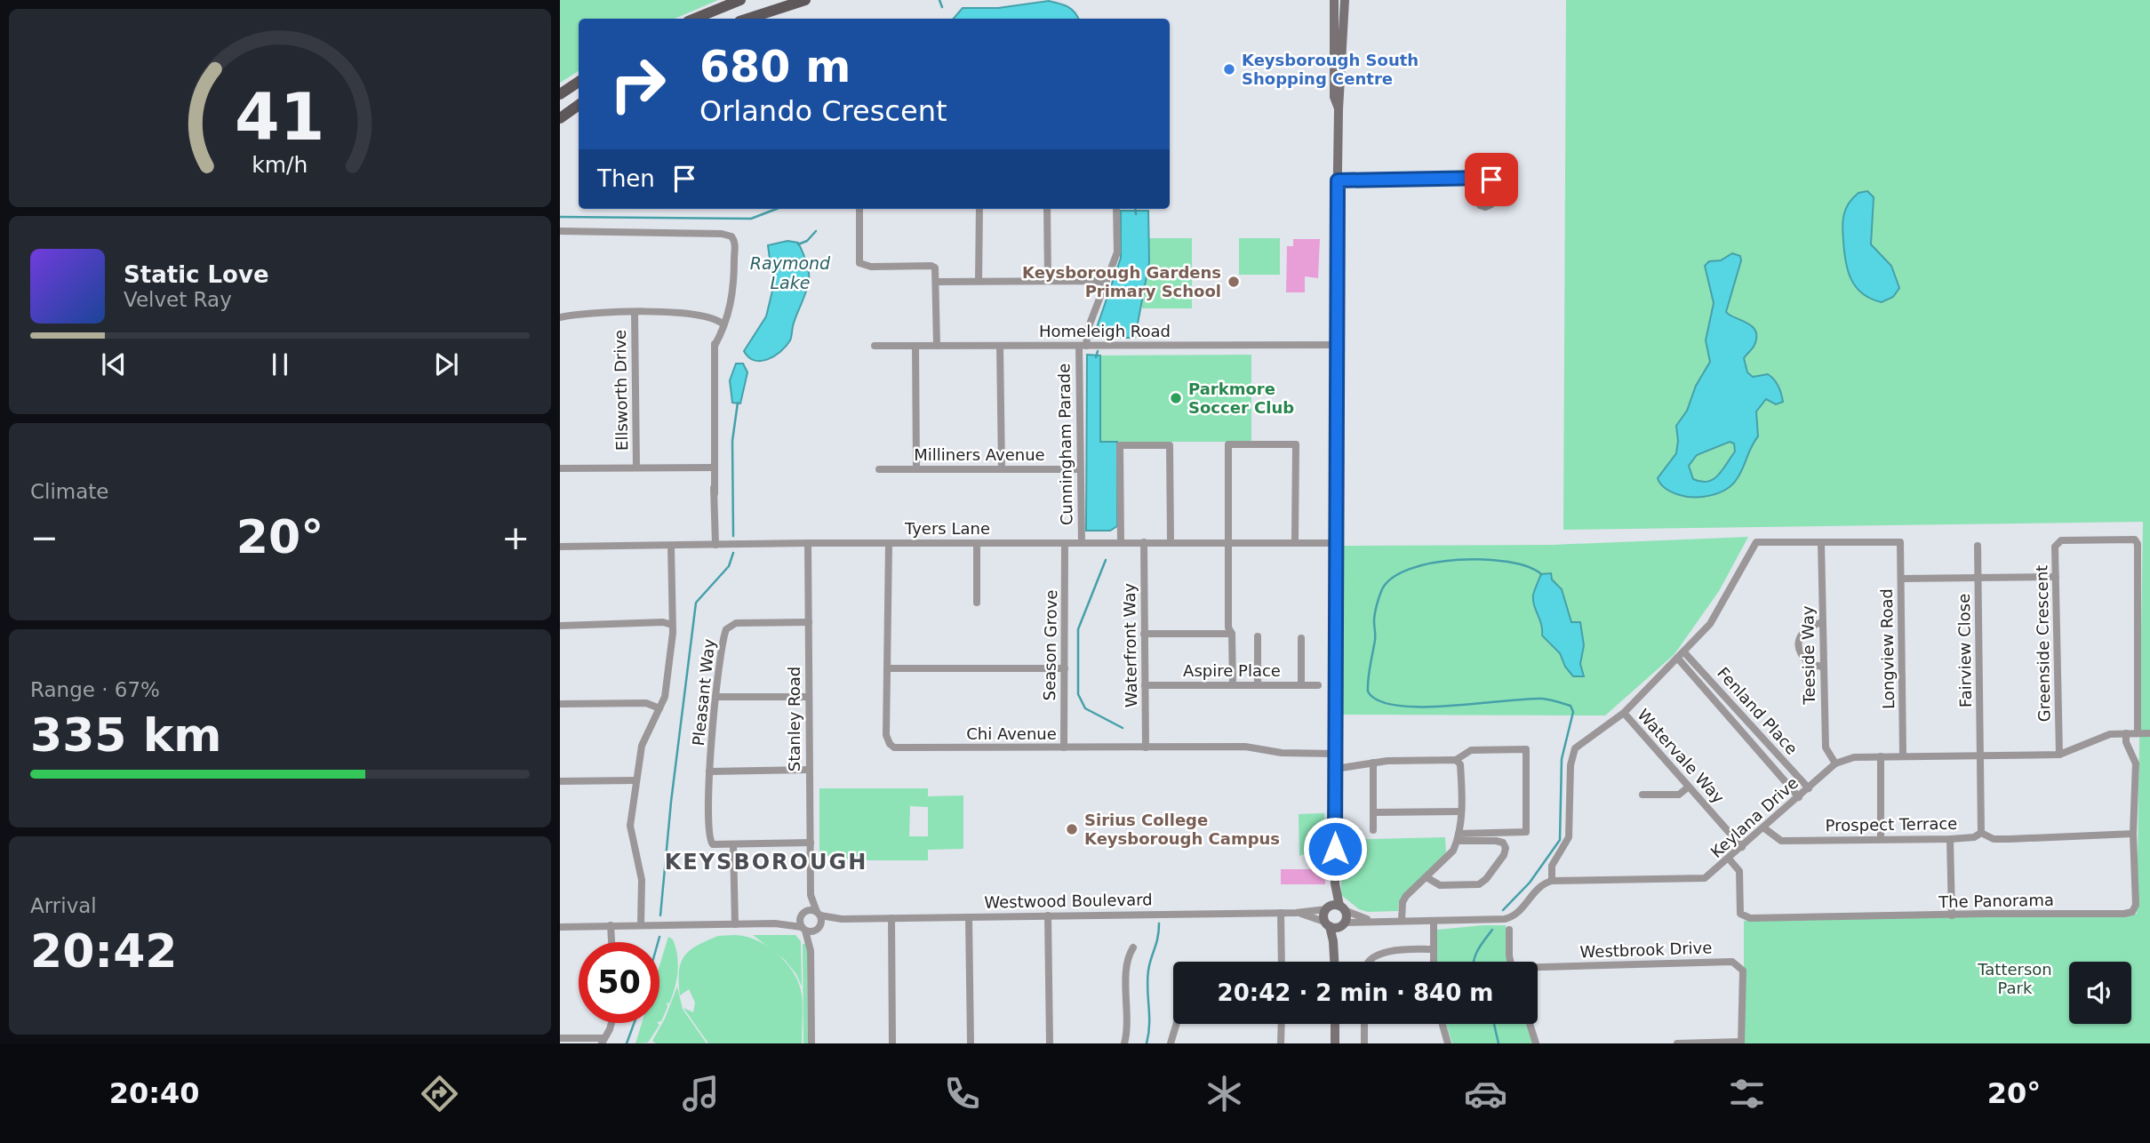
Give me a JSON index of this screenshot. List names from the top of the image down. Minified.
{"streets":{"street":["Homeleigh Road","Ellsworth Drive","Cunningham Parade","Milliners Avenue","Tyers Lane","Greenside Crescent","Season Grove","Waterfront Way","Longview Road","Fairview Close","Teeside Way","Aspire Place","Pleasant Way","Fenland Place","Stanley Road","Chi Avenue","Watervale Way","Keylana Drive","Prospect Terrace","Westwood Boulevard","The Panorama","Westbrook Drive"]},"crossings":[["Homeleigh Road","Cunningham Parade"],["Cunningham Parade","Milliners Avenue"],["Cunningham Parade","Tyers Lane"],["Tyers Lane","Season Grove"],["Tyers Lane","Waterfront Way"],["Tyers Lane","Stanley Road"],["Tyers Lane","Chi Avenue"],["Season Grove","Chi Avenue"],["Waterfront Way","Aspire Place"],["Waterfront Way","Chi Avenue"],["Longview Road","Teeside Way"],["Fairview Close","Prospect Terrace"],["Teeside Way","Keylana Drive"],["Pleasant Way","Stanley Road"],["Fenland Place","Keylana Drive"],["Stanley Road","Westwood Boulevard"],["Watervale Way","Keylana Drive"],["Keylana Drive","Prospect Terrace"],["Keylana Drive","The Panorama"],["Prospect Terrace","The Panorama"]],"districts":["KEYSBOROUGH"],"water":["Raymond Lake"],"parks":["Tatterson Park"],"places":["Keysborough South Shopping Centre","Keysborough Gardens Primary School","Parkmore Soccer Club","Sirius College Keysborough Campus"],"page":{"turn":["680 m","Orlando Crescent"],"then":"Then","song":["Static Love","Velvet Ray"],"tile":["Climate",["Range · 67%","335 km"],["Arrival","20:42"]],"heat":["−","20°","+"],"limit":"50","trip":"20:42 · 2 min · 840 m","tabs":["20:40","20°"],"gauge":["41","km/h"]}}
